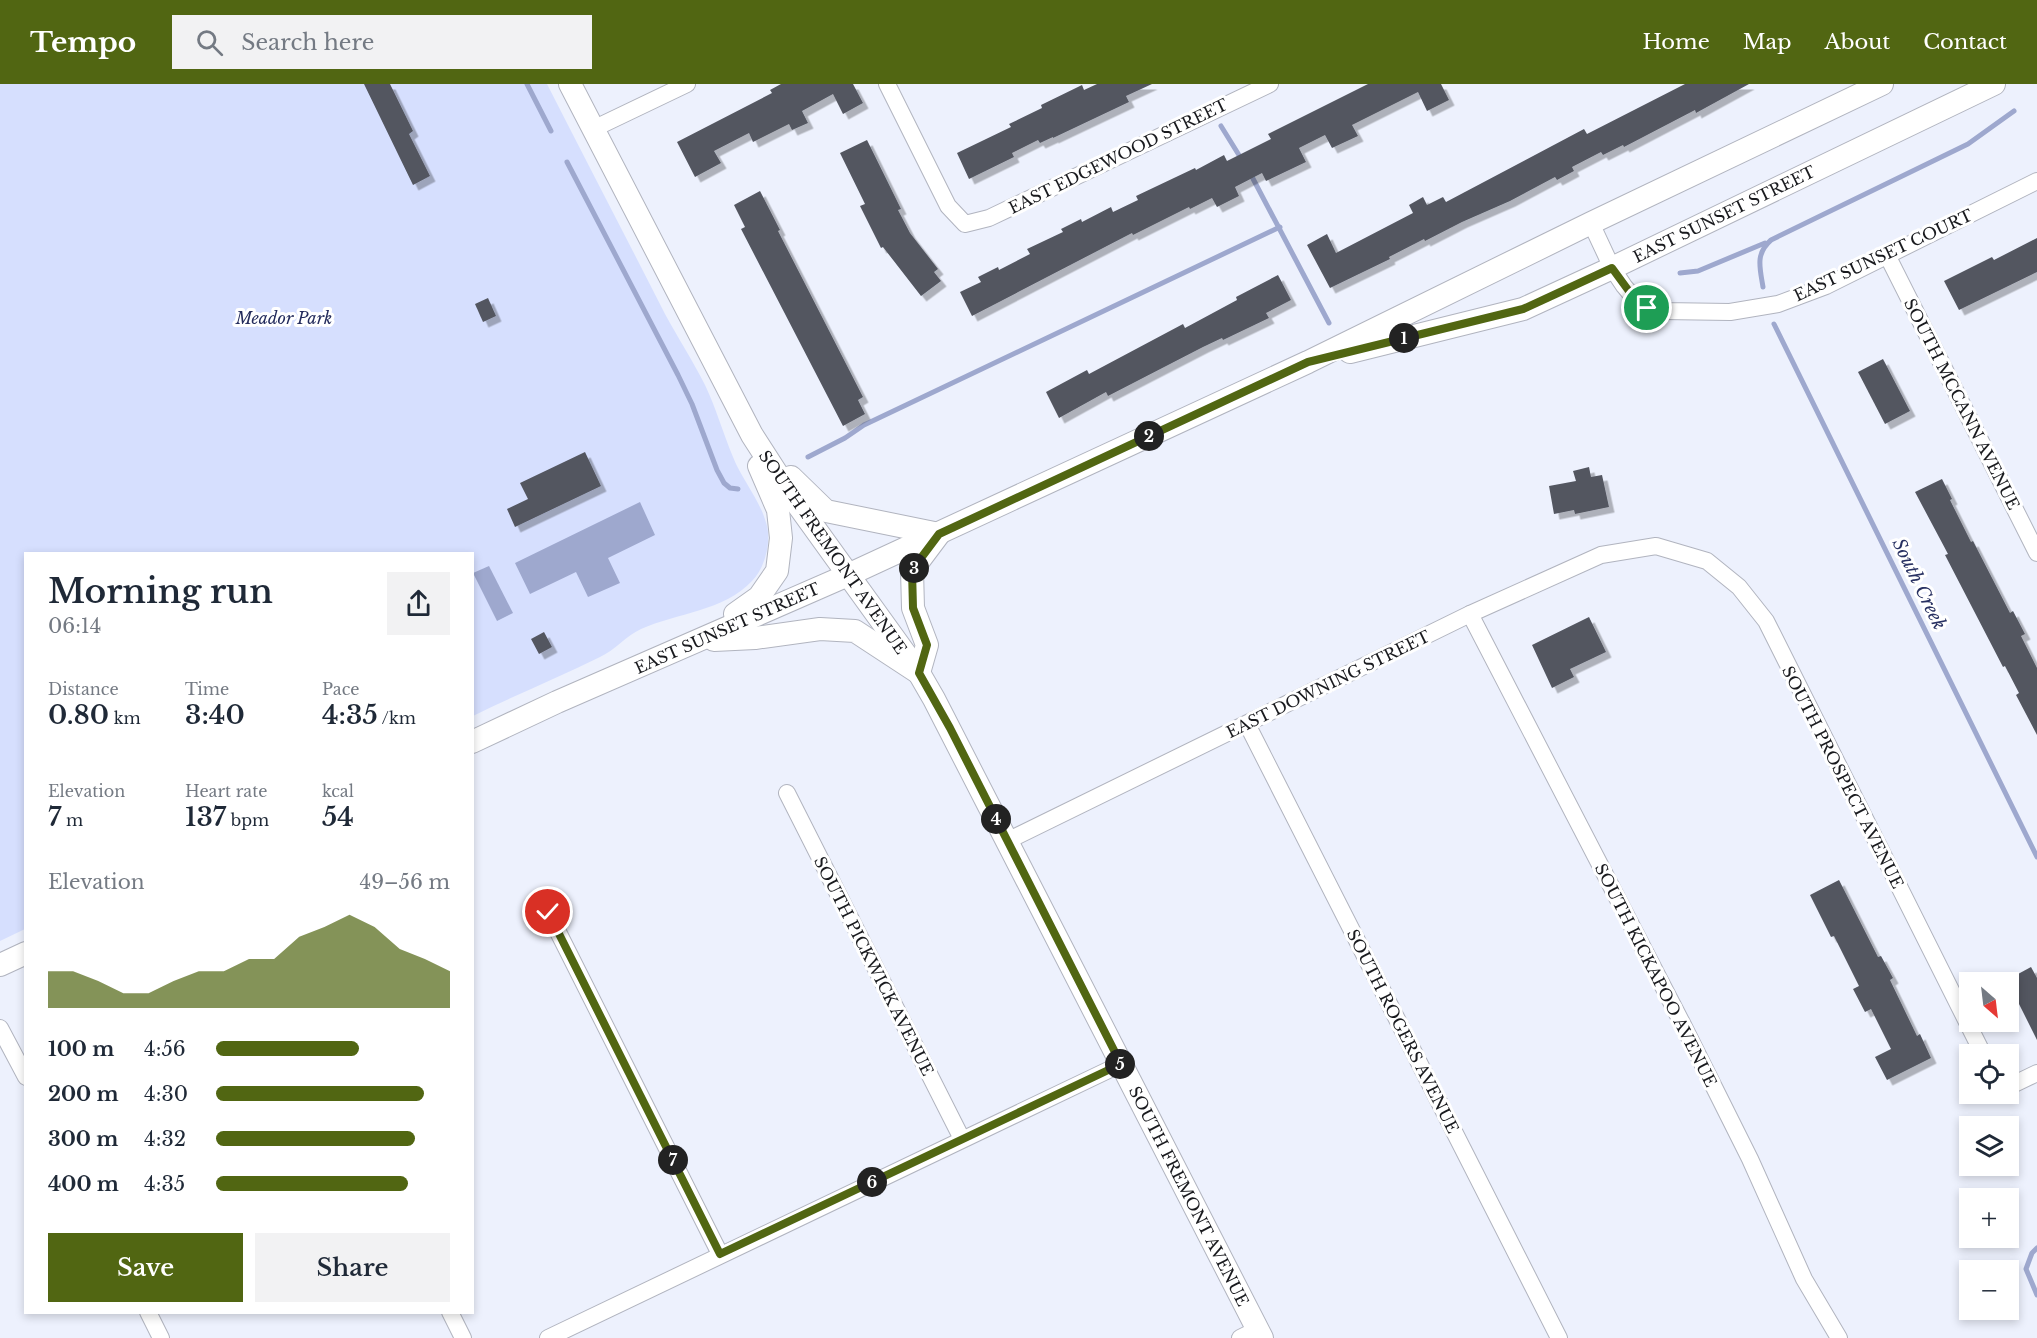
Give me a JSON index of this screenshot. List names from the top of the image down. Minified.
{"streets":{"main road":["EAST SUNSET STREET","SOUTH FREMONT AVENUE"],"street":["EAST EDGEWOOD STREET","EAST SUNSET COURT","SOUTH MCCANN AVENUE","EAST DOWNING STREET","SOUTH PROSPECT AVENUE","SOUTH PICKWICK AVENUE","SOUTH KICKAPOO AVENUE","SOUTH ROGERS AVENUE"]},"crossings":[["EAST SUNSET STREET","EAST SUNSET COURT"],["EAST SUNSET STREET","SOUTH FREMONT AVENUE"],["EAST SUNSET COURT","SOUTH MCCANN AVENUE"],["SOUTH FREMONT AVENUE","EAST DOWNING STREET"],["EAST DOWNING STREET","SOUTH PROSPECT AVENUE"],["EAST DOWNING STREET","SOUTH KICKAPOO AVENUE"],["EAST DOWNING STREET","SOUTH ROGERS AVENUE"]],"water":["South Creek"],"parks":["Meador Park"],"north":"bottom right","page":{"header":"Tempo","search":"Search here","nav":["Home","Map","About","Contact"],"pins":["1","2","3","4","5","7","6"],"heading":["Morning run","06:14"],"stats":[["Distance","0.80 km"],["Time","3:40"],["Pace","4:35 /km"],["Elevation","7 m"],["Heart rate","137 bpm"],["kcal","54"]],"chart":["Elevation","49–56 m"],"map_buttons":["+","−"],"list":[{"name":"100 m","note":"4:56"},{"name":"200 m","note":"4:30"},{"name":"300 m","note":"4:32"},{"name":"400 m","note":"4:35"}],"buttons":["Save","Share"]}}
